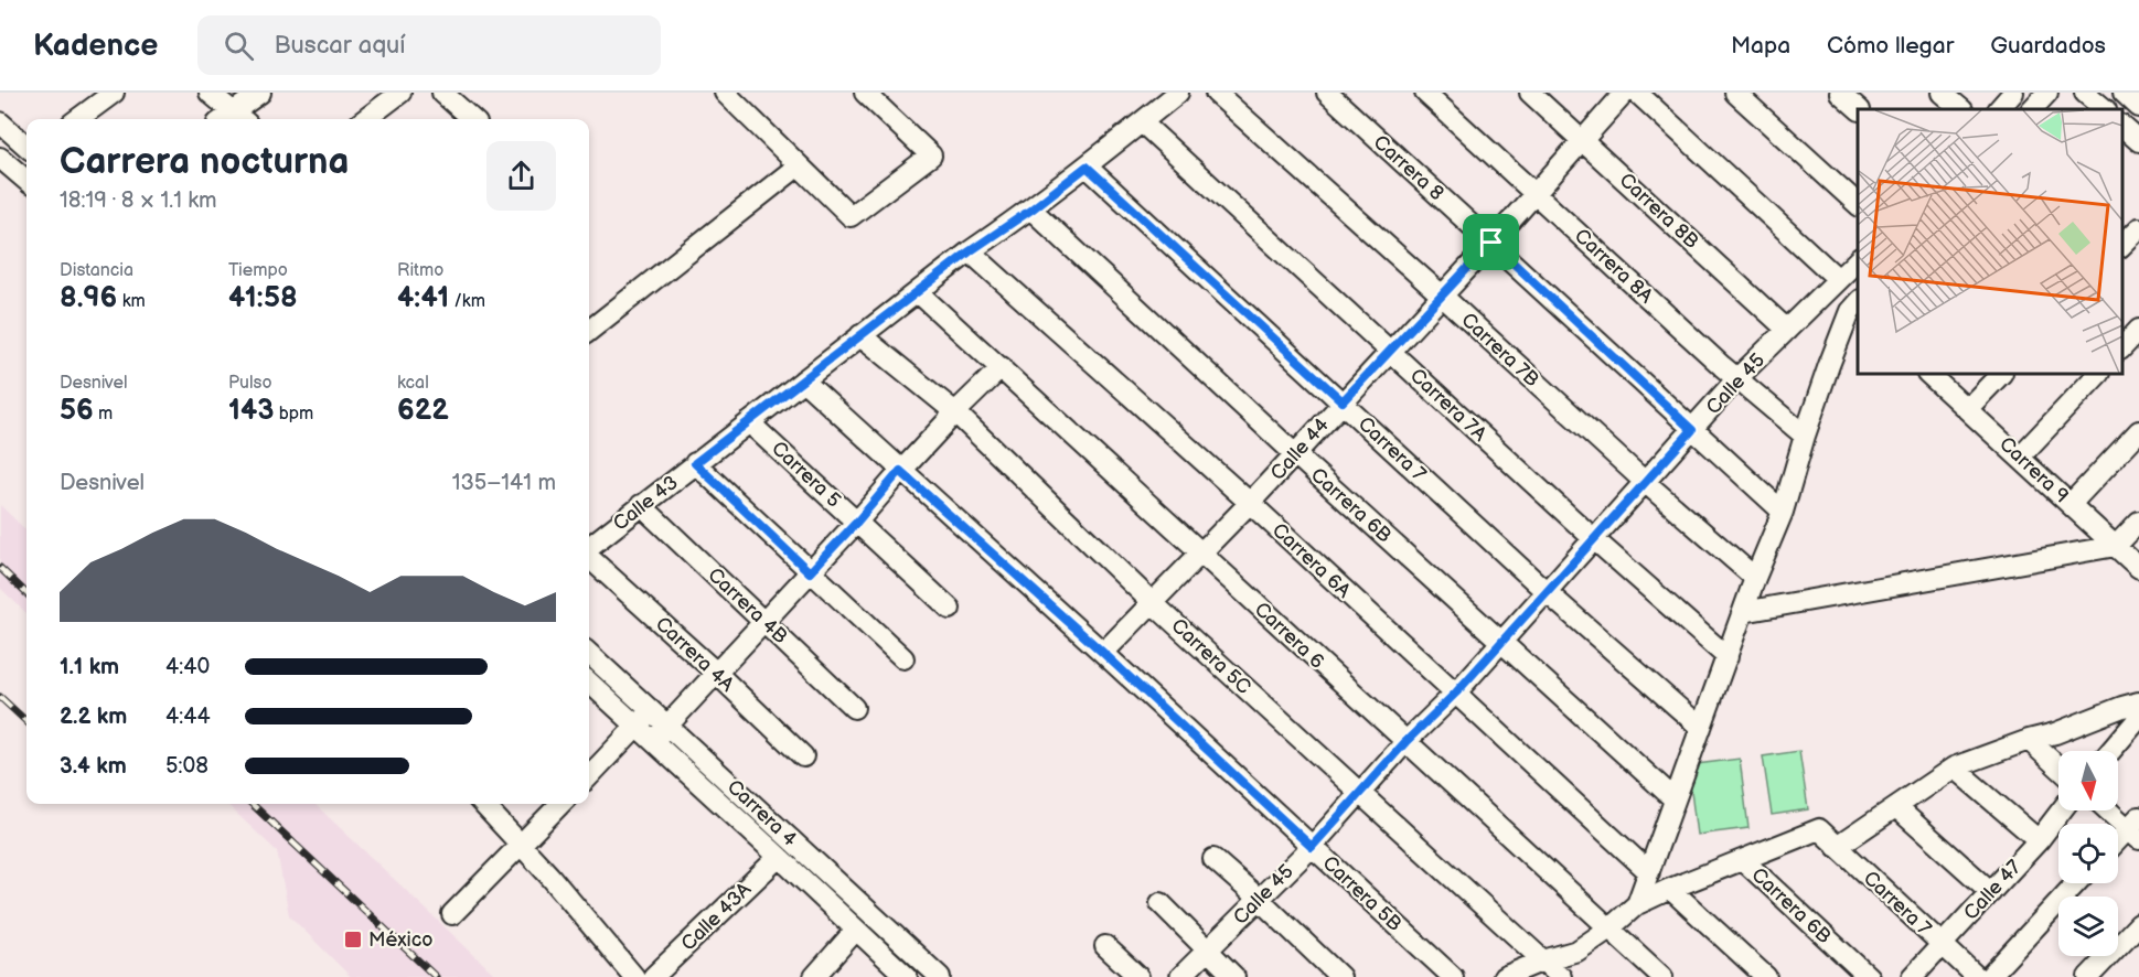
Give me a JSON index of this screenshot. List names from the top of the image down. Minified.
{"streets":{"street":["Carrera 8","Carrera 8B","Carrera 8A","Carrera 7B","Calle 45","Carrera 7A","Calle 44","Carrera 7","Carrera 9","Carrera 5","Calle 43","Carrera 6B","Carrera 6A","Carrera 4B","Carrera 6","Carrera 4A","Carrera 5C","Carrera 4","Calle 47","Carrera 5B","Calle 43A"]},"crossings":[["Carrera 8","Calle 45"],["Carrera 8","Calle 44"],["Carrera 8B","Calle 45"],["Carrera 8B","Calle 44"],["Carrera 8A","Calle 45"],["Carrera 8A","Calle 44"],["Carrera 7B","Calle 45"],["Carrera 7B","Calle 44"],["Calle 45","Carrera 7A"],["Calle 45","Carrera 7"],["Calle 45","Carrera 6B"],["Calle 45","Carrera 6A"],["Calle 45","Carrera 6"],["Calle 45","Carrera 5C"],["Calle 45","Carrera 5B"],["Carrera 7A","Calle 44"],["Carrera 7A","Calle 43"],["Calle 44","Carrera 7"],["Calle 44","Carrera 6B"],["Calle 44","Carrera 6A"],["Calle 44","Carrera 6"],["Calle 44","Carrera 5C"],["Calle 44","Carrera 5B"],["Carrera 7","Calle 43"],["Carrera 7","Carrera 6B"],["Carrera 7","Calle 47"],["Carrera 5","Calle 43"],["Calle 43","Carrera 6B"],["Calle 43","Carrera 6A"],["Calle 43","Carrera 4B"],["Calle 43","Carrera 6"],["Calle 43","Carrera 5C"],["Calle 43","Carrera 5B"],["Carrera 4","Calle 43A"]],"places":{"transit":["México"]},"north":"bottom","page":{"header":"Kadence","search":"Buscar aquí","nav":["Mapa","Cómo llegar","Guardados"],"heading":["Carrera nocturna","18:19 · 8 × 1.1 km"],"stats":[["Distancia","8.96 km"],["Tiempo","41:58"],["Ritmo","4:41 /km"],["Desnivel","56 m"],["Pulso","143 bpm"],["kcal","622"]],"chart":["Desnivel","135–141 m"],"list":[{"name":"1.1 km","note":"4:40"},{"name":"2.2 km","note":"4:44"},{"name":"3.4 km","note":"5:08"}]}}
